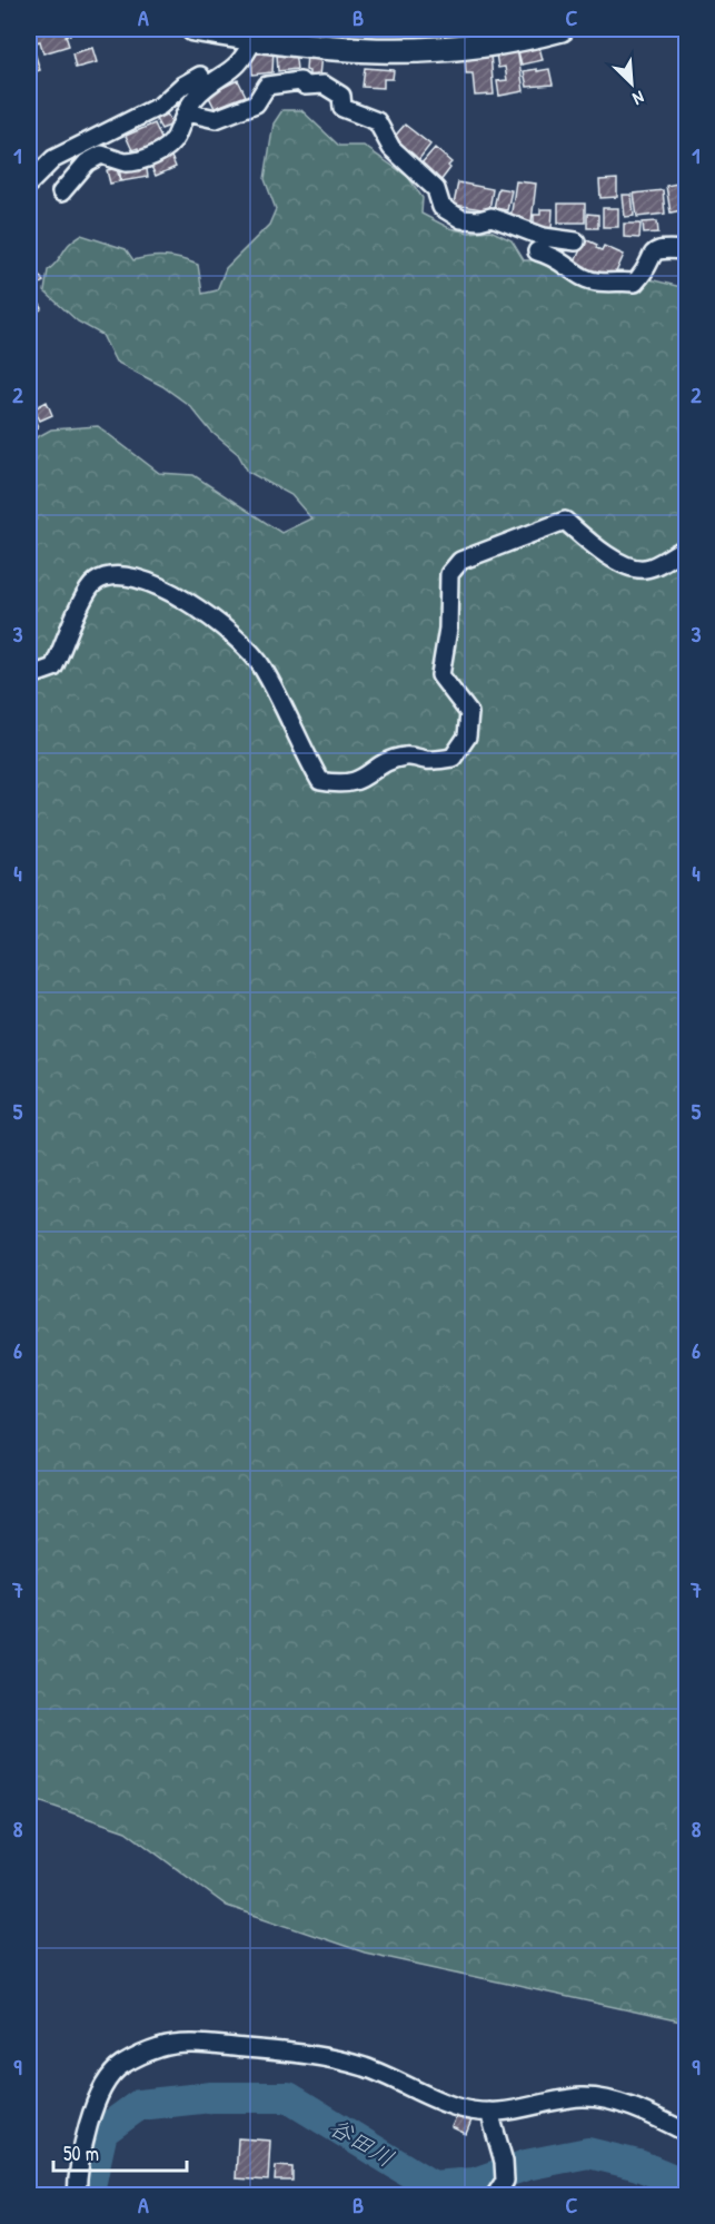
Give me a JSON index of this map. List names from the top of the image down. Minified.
{"water":["谷田川"],"scale_bar":"50 m","north":"bottom right","grid":{"columns":["A","B","C"],"rows":["1","2","3","4","5","6","7","8","9"]}}
